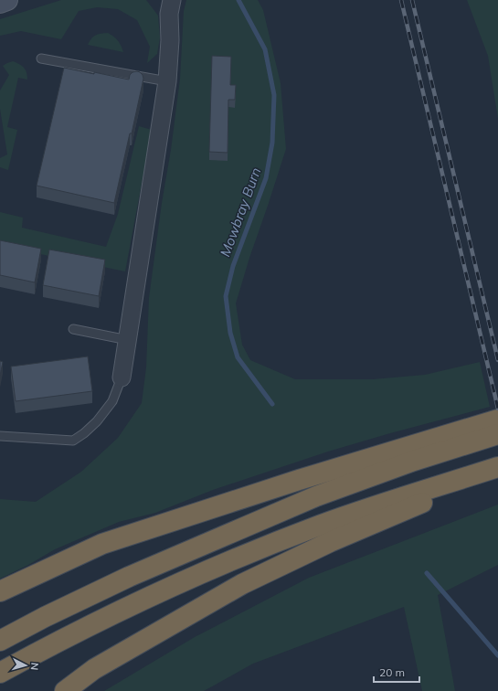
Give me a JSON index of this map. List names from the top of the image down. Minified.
{"water":["Mowbray Burn"],"scale_bar":"20 m","north":"right"}
